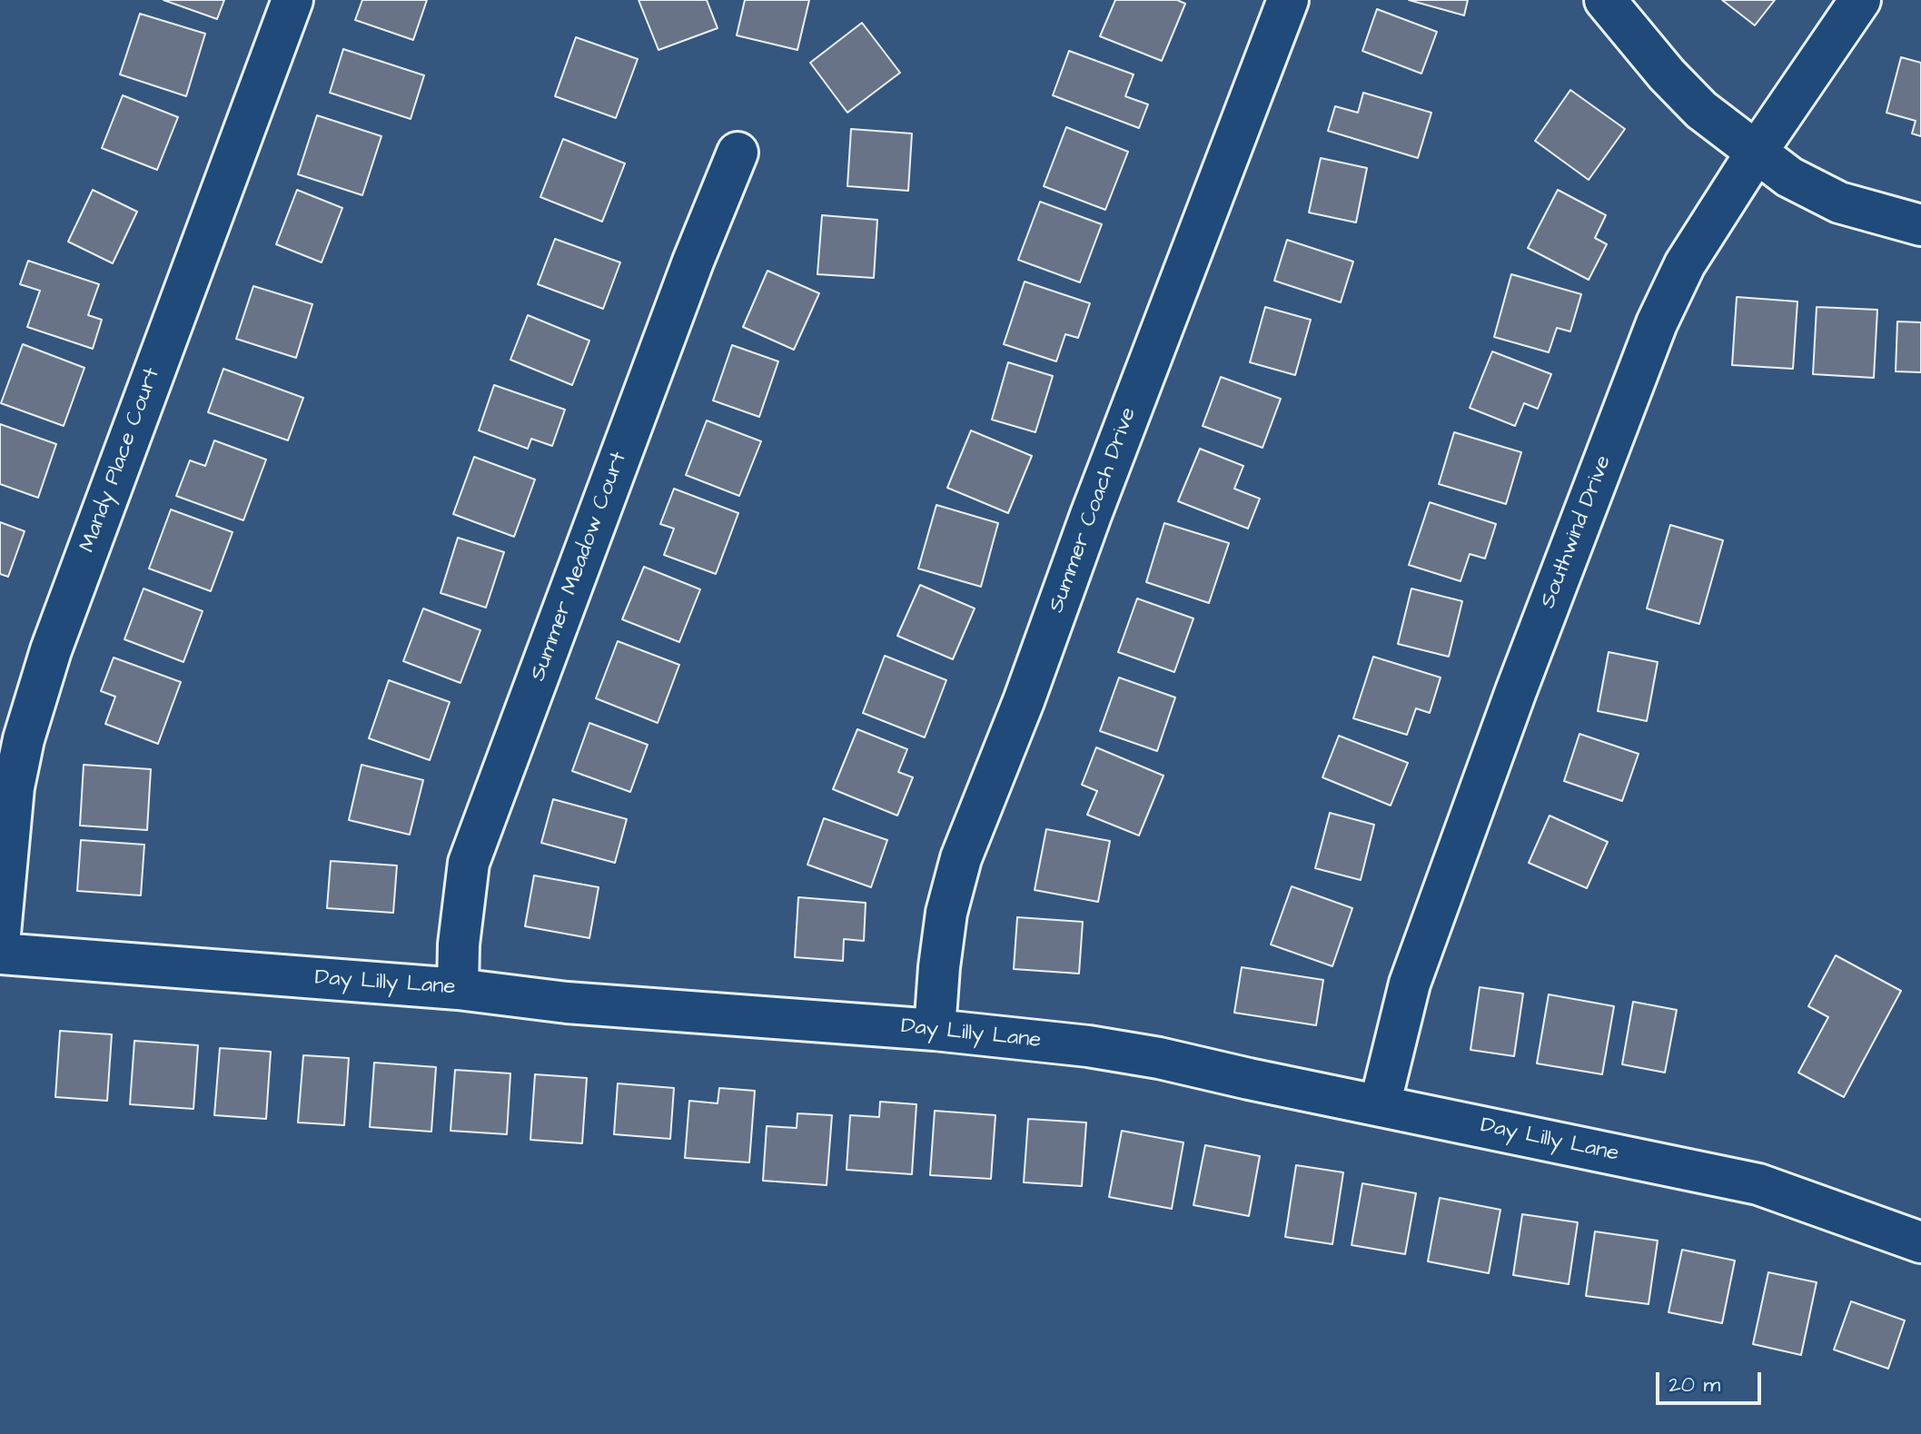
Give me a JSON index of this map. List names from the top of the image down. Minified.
{"streets":{"street":["Mandy Place Court","Summer Coach Drive","Southwind Drive","Summer Meadow Court","Day Lilly Lane"]},"crossings":[["Summer Coach Drive","Day Lilly Lane"],["Southwind Drive","Day Lilly Lane"],["Summer Meadow Court","Day Lilly Lane"]],"scale_bar":"20 m"}
